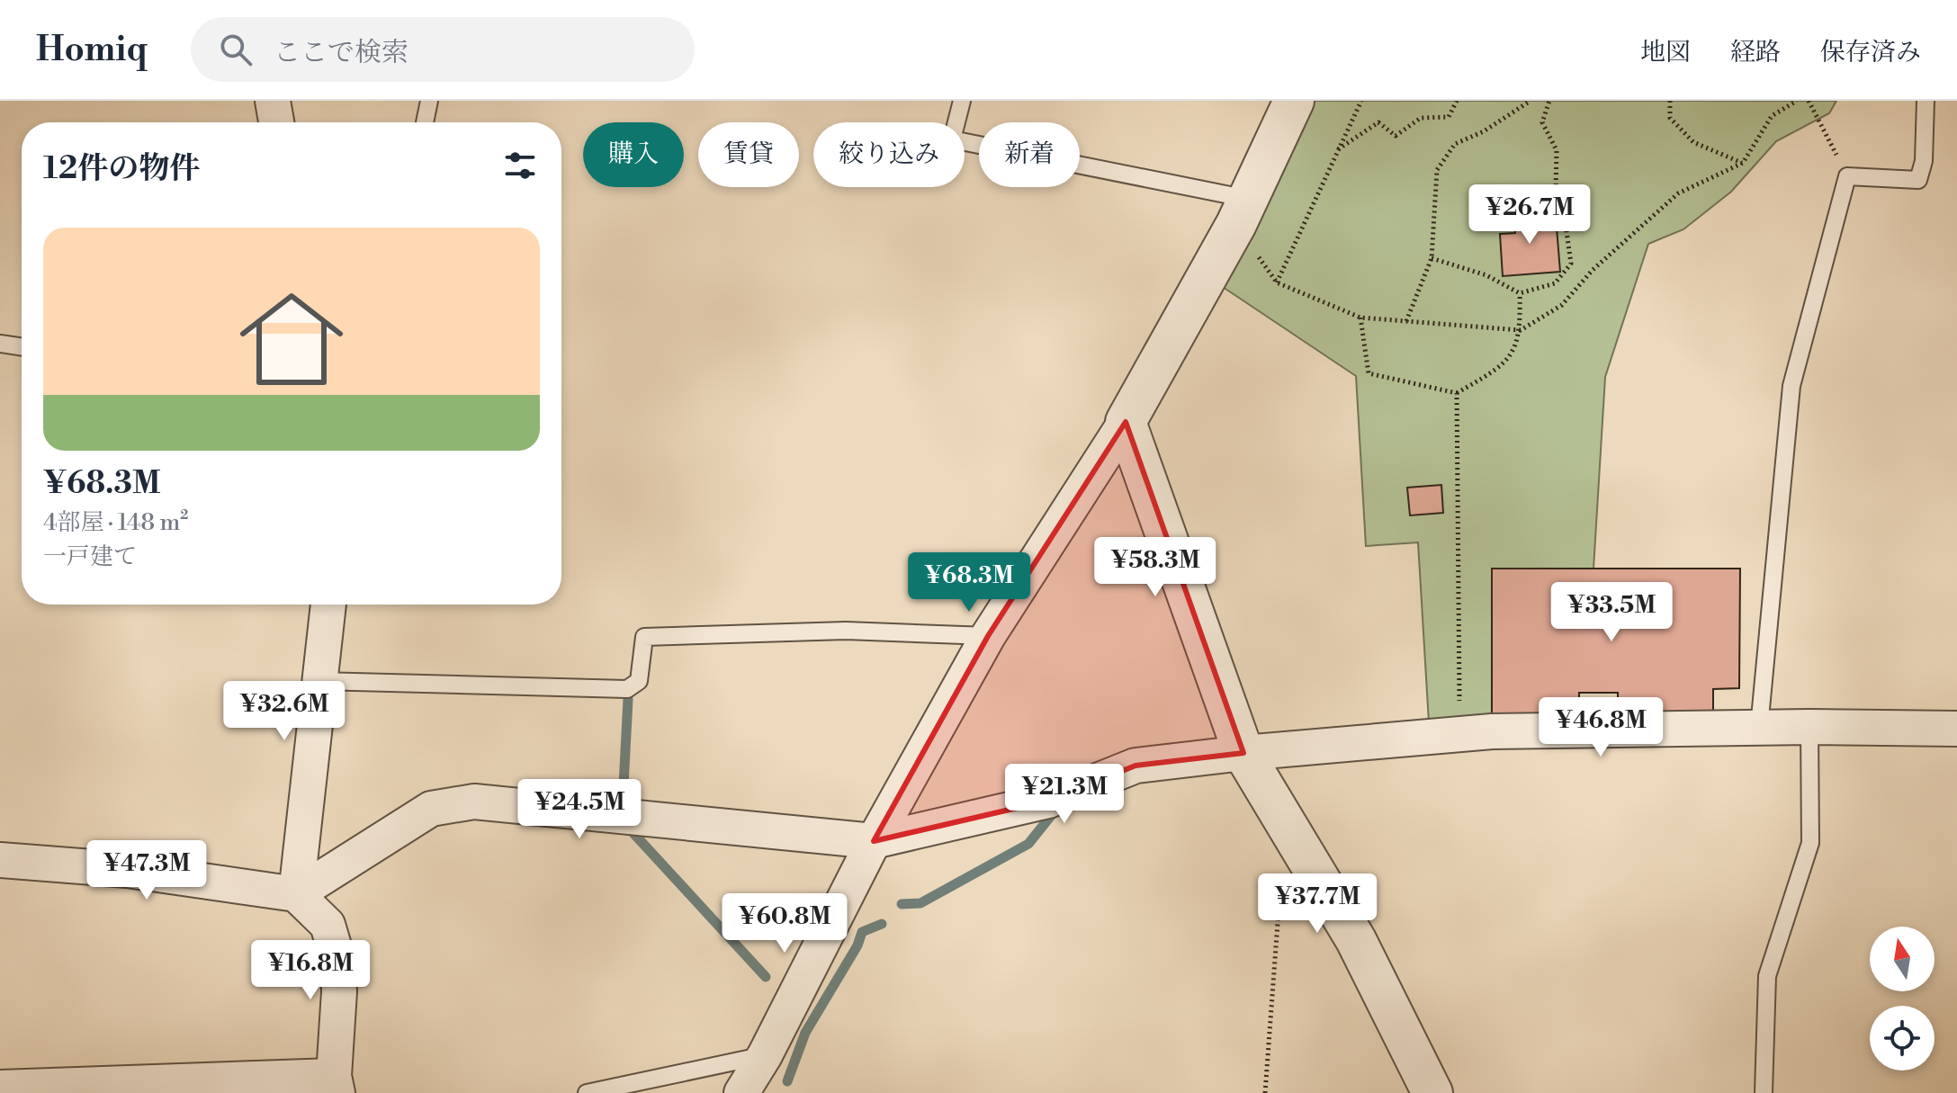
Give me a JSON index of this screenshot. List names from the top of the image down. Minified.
{"north":"top","page":{"header":"Homiq","search":"ここで検索","nav":["地図","経路","保存済み"],"chip":["購入","賃貸","絞り込み","新着"],"heading":"12件の物件","price":["¥26.7M","¥58.3M","¥68.3M","¥33.5M","¥32.6M","¥46.8M","¥21.3M","¥24.5M","¥47.3M","¥37.7M","¥60.8M","¥16.8M"],"list":[{"name":"¥68.3M","note":"4部屋 · 148 m² · 一戸建て"}]}}
